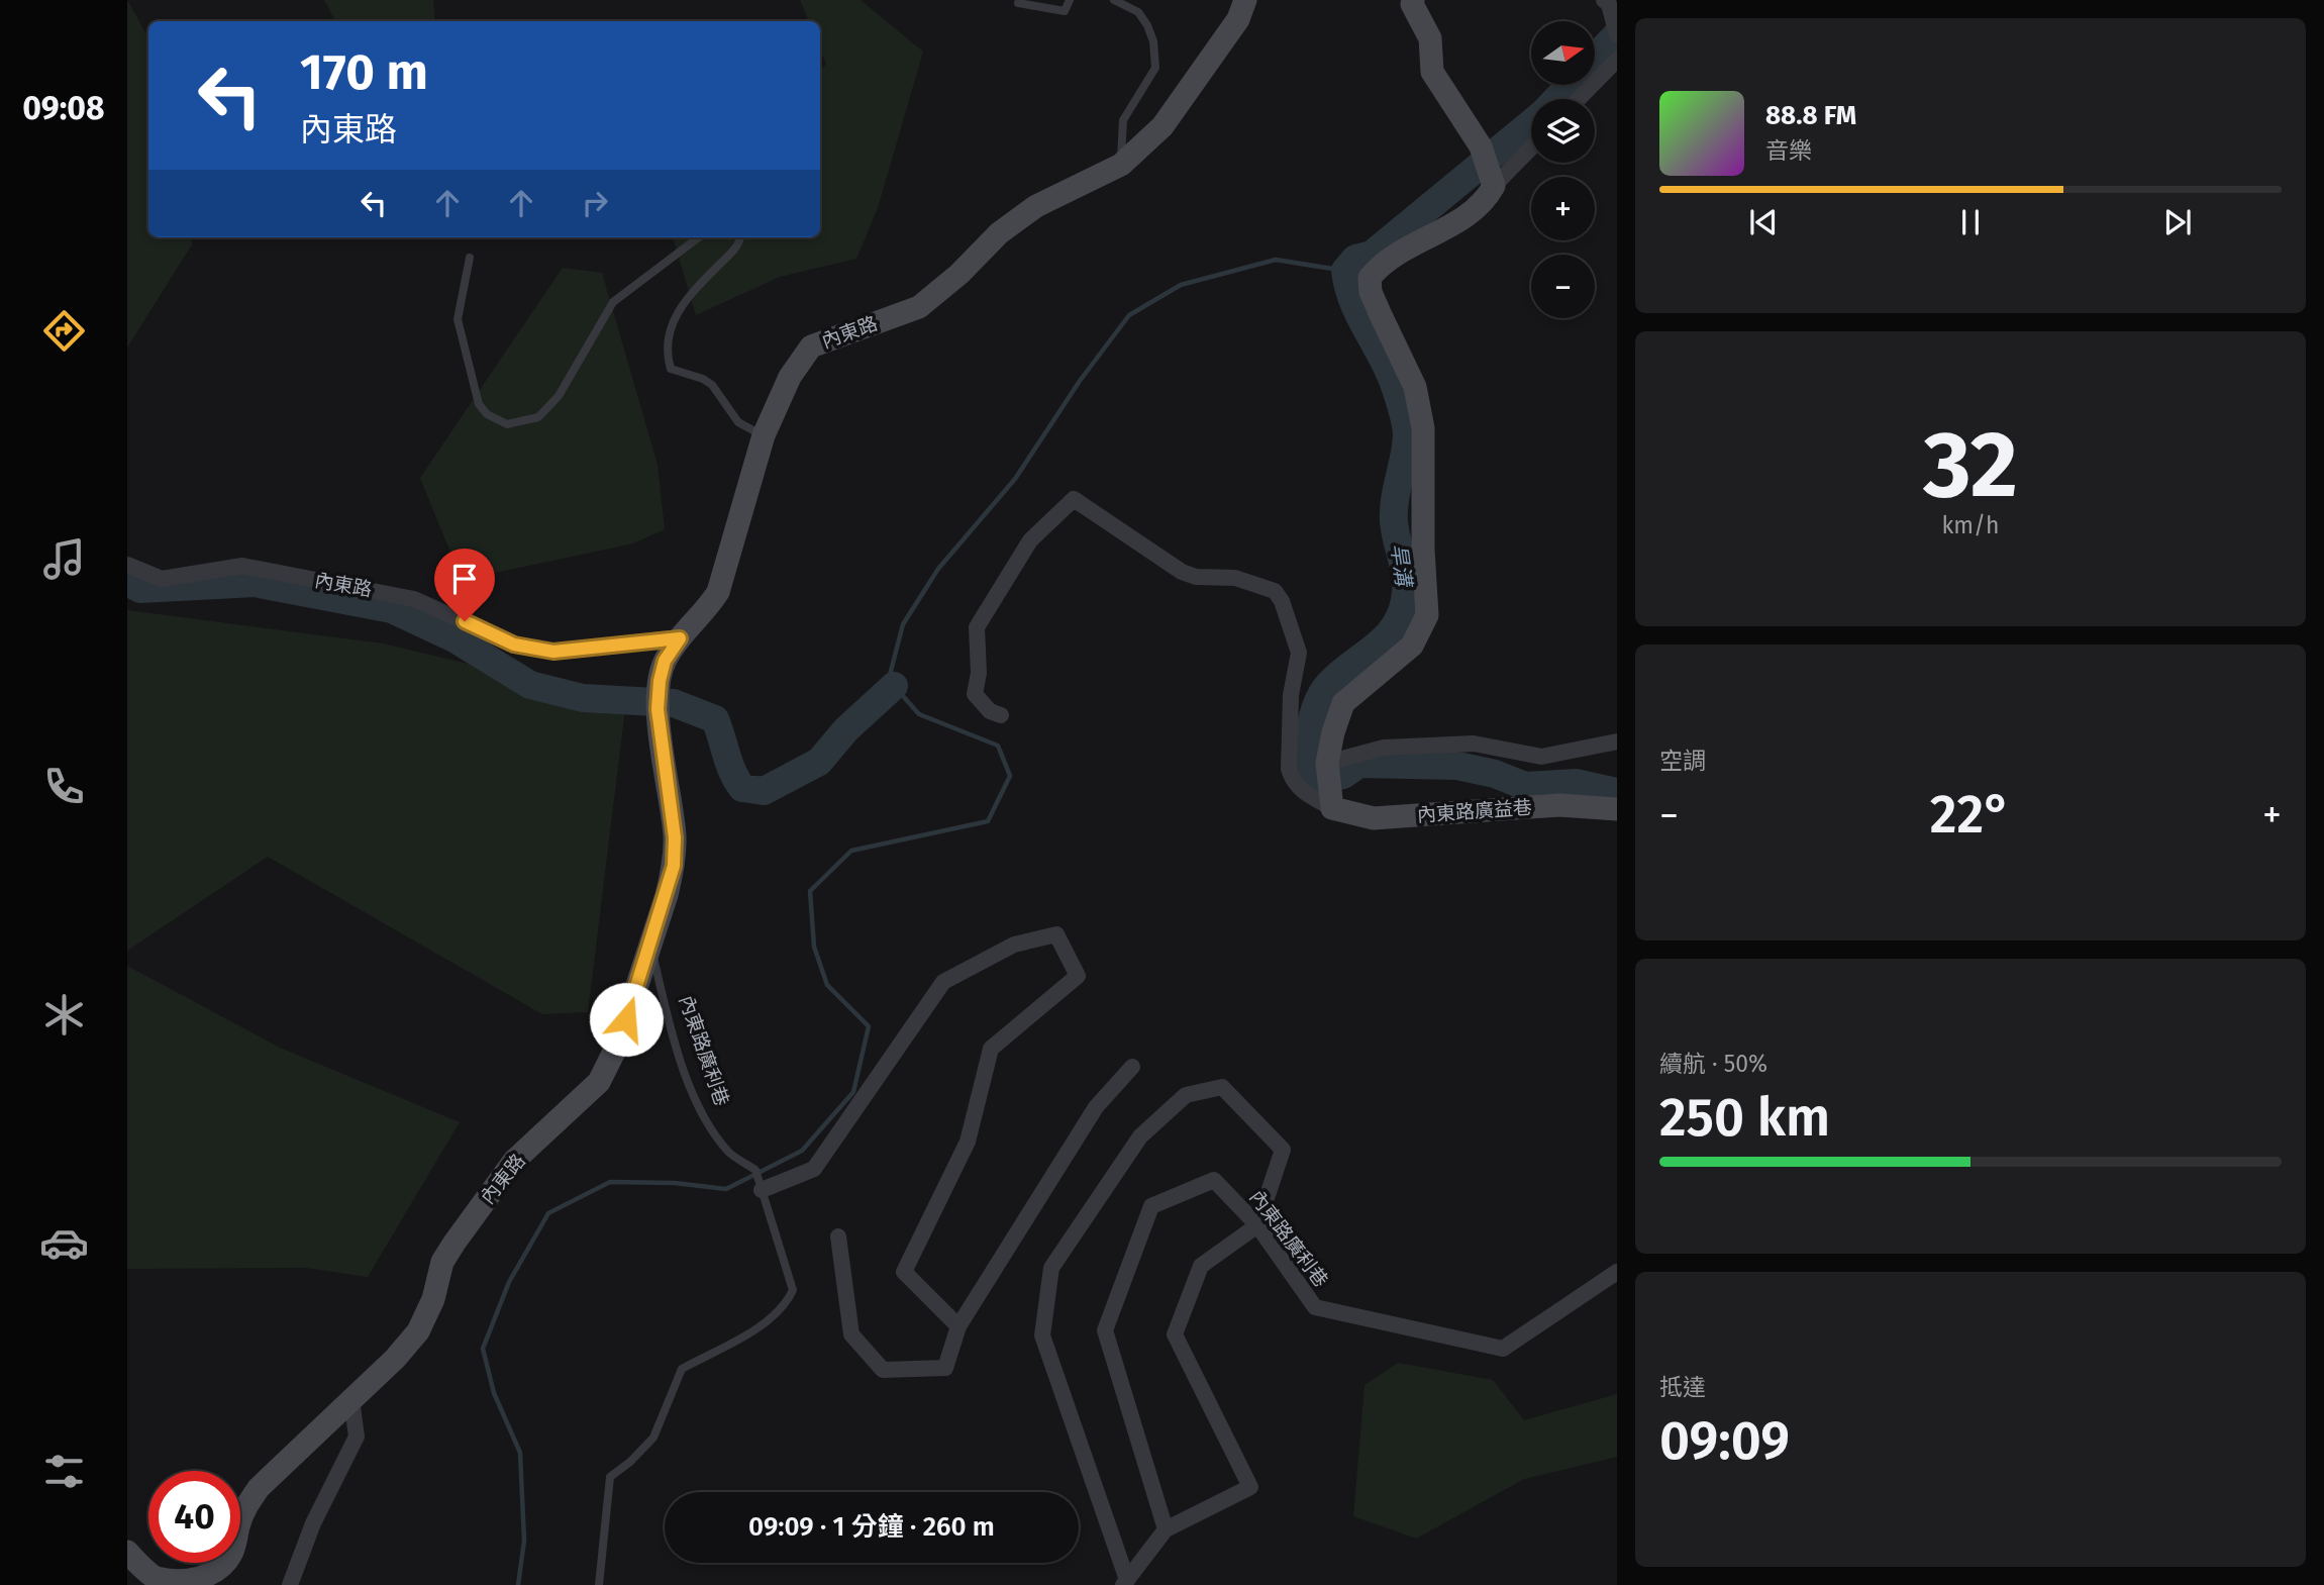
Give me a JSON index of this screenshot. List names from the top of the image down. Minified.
{"streets":{"street":["內東路","內東路廣益巷","內東路廣利巷"]},"crossings":[["內東路","內東路廣利巷"]],"water":["旱溝"],"north":"right","page":{"tabs":"09:08","map_buttons":["+","−"],"turn":["170 m","內東路"],"song":["88.8 FM","音樂"],"tile":[["32","km/h"],"空調",["續航 · 50%","250 km"],["抵達","09:09"]],"heat":["−","22°","+"],"limit":"40","trip":"09:09 · 1 分鐘 · 260 m"}}
